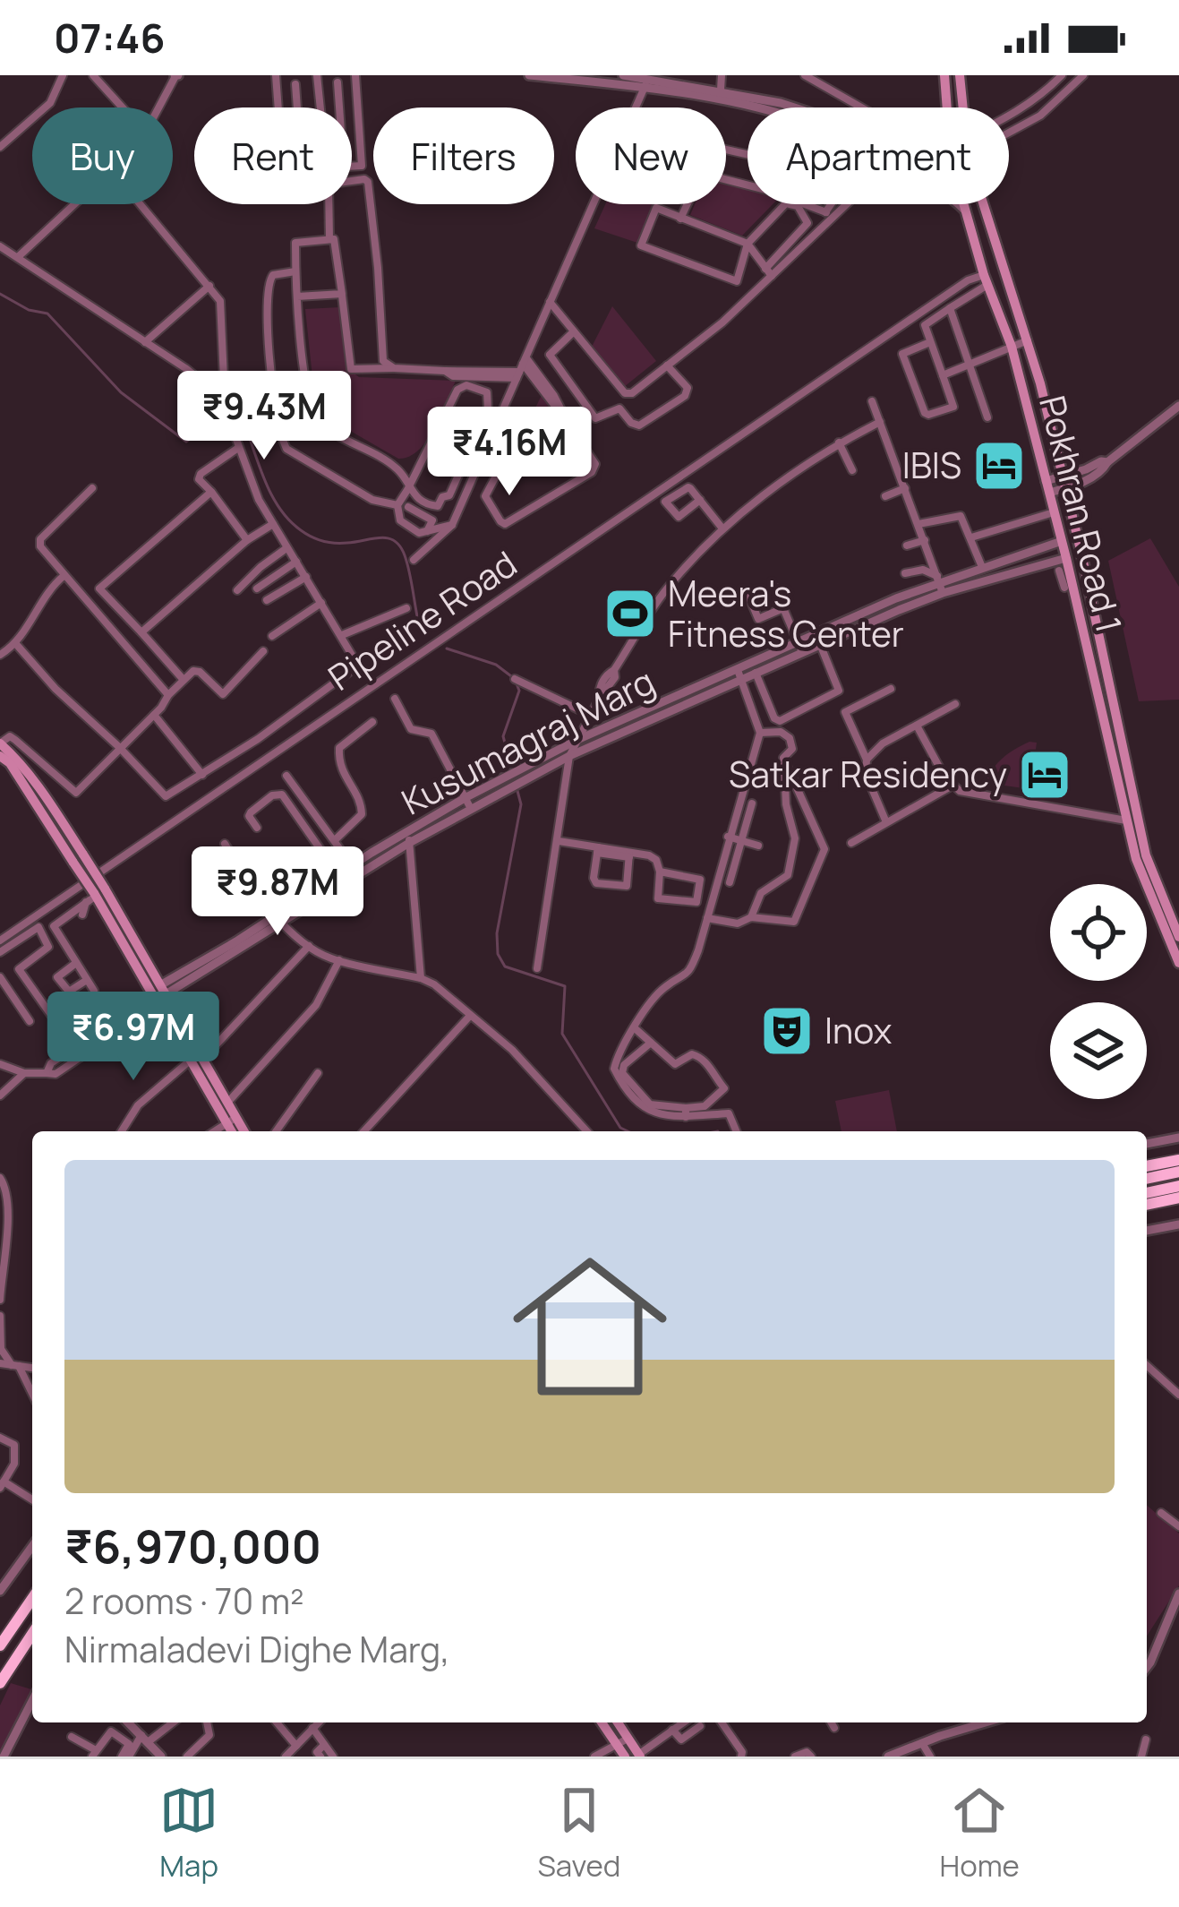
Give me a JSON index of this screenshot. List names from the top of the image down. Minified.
{"streets":{"main road":["Pokhran Road 1"],"street":["Pipeline Road","Kusumagraj Marg"]},"crossings":[["Pokhran Road 1","Pipeline Road"],["Pokhran Road 1","Kusumagraj Marg"]],"places":{"hotel":["IBIS","Satkar Residency"],"sports":["Meera's Fitness Center"],"theatre":["Inox"]},"page":{"status":"07:46","chip":["Buy","Rent","Filters","New","Apartment"],"price":["₹9.43M","₹4.16M","₹9.87M","₹6.97M"],"list":[{"name":"₹6,970,000","note":"2 rooms · 70 m² · Nirmaladevi Dighe Marg,"}],"tabs":["Map","Saved","Home"]}}
